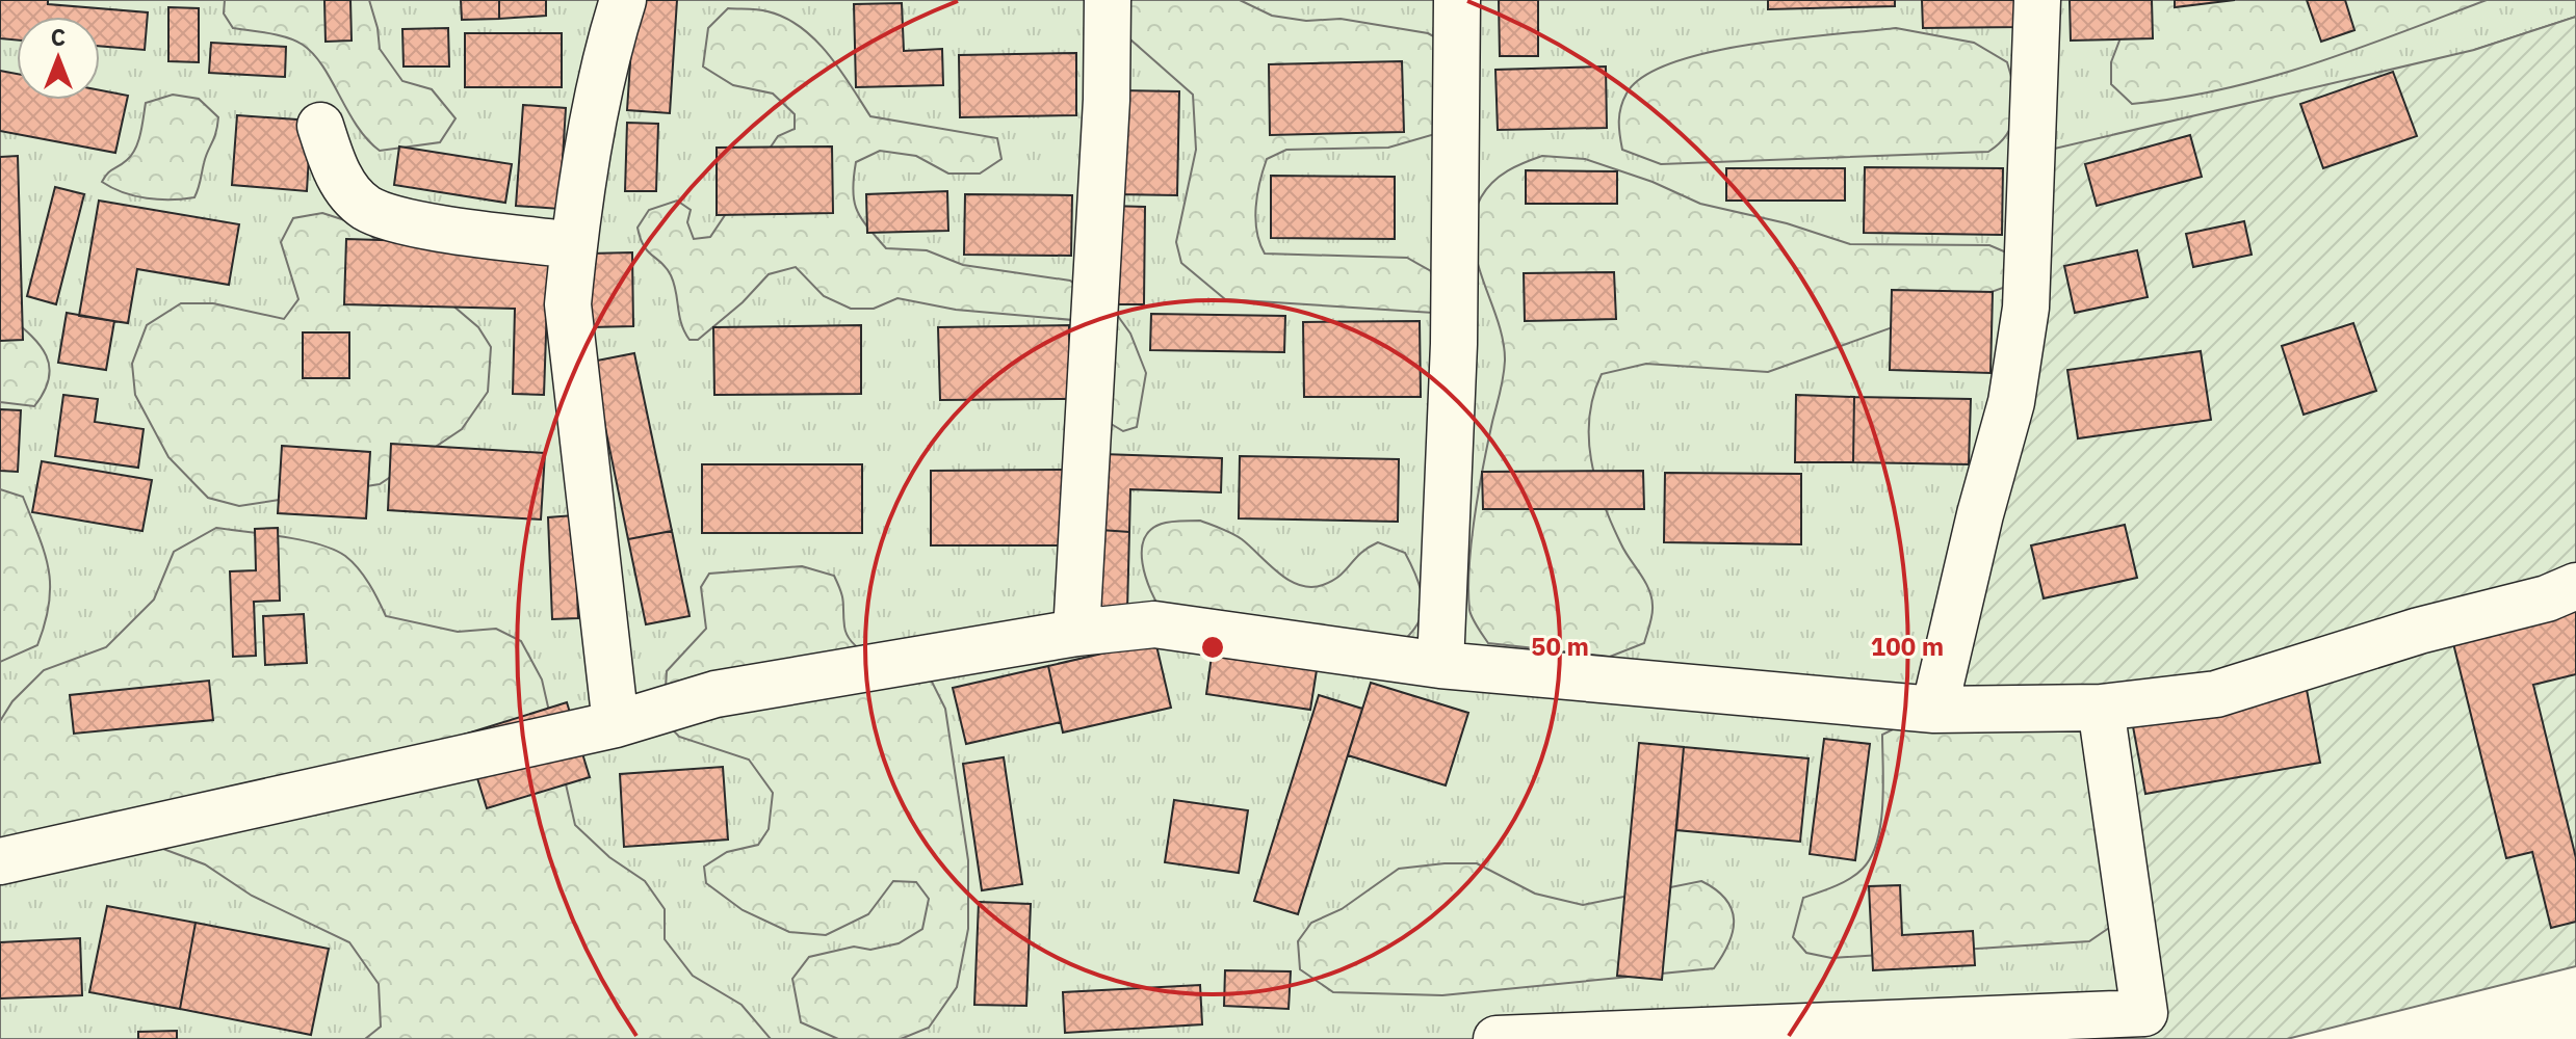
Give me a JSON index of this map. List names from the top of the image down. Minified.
{"north":"top","rings":["50 m","100 m"]}
